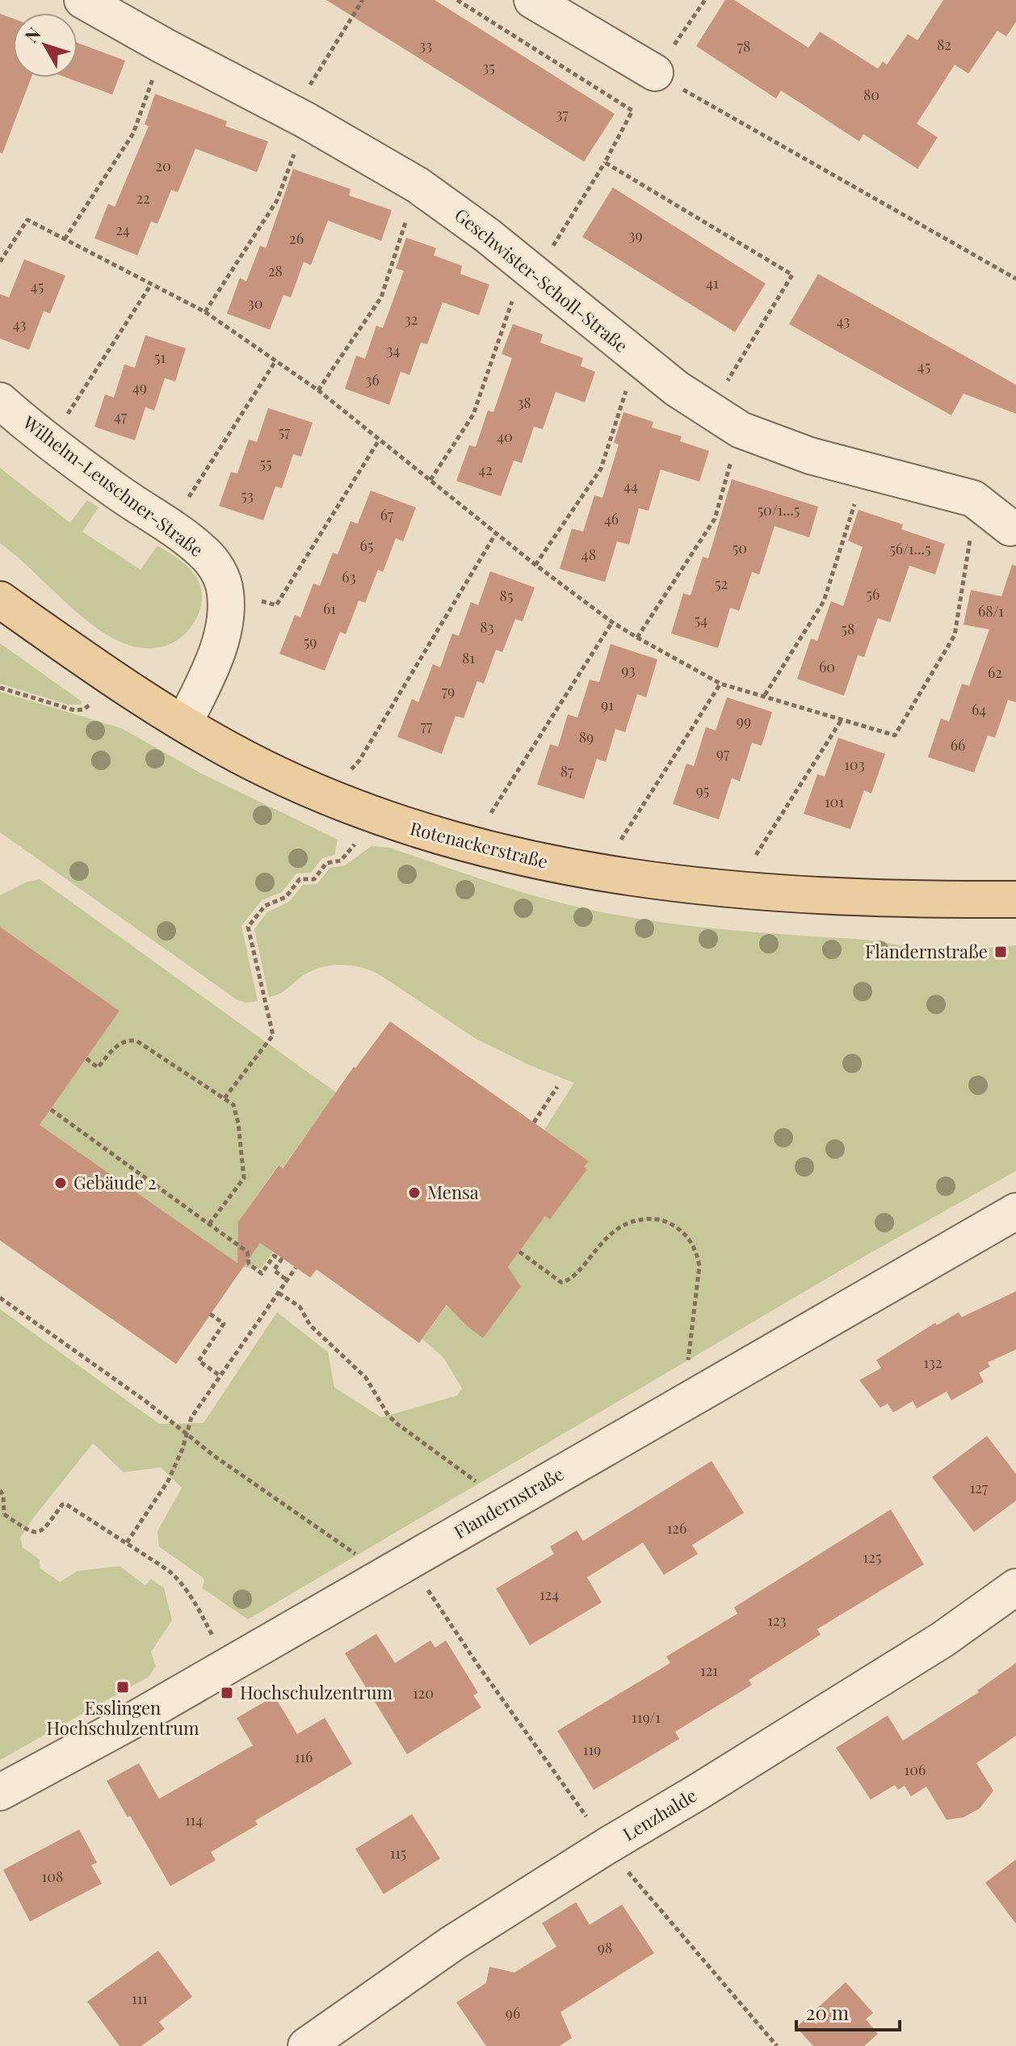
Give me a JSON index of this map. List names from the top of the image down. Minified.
{"streets":{"main road":["Rotenackerstraße"],"street":["Geschwister-Scholl-Straße","Wilhelm-Leuschner-Straße","Flandernstraße","Lenzhalde"]},"crossings":[["Wilhelm-Leuschner-Straße","Rotenackerstraße"]],"places":{"transit":["Flandernstraße","Esslingen Hochschulzentrum","Hochschulzentrum"],"other":["Gebäude 2","Mensa"]},"house_numbers":["82","33","78","35","80","37","20","22","24","39","26","28","41","45","30","32","43","43","34","51","45","36","49","38","47","57","40","55","42","44","53","50/1...5","67","46","65","50","56/1...5","48","63","52","56","85","61","68/1","54","83","58","59","81","60","93","62","79","91","64","99","77","89","66","97","103","87","95","101","132","127","126","125","124","123","121","120","119/1","119","116","106","114","115","108","98","111","96"],"scale_bar":"20 m","north":"top left"}
